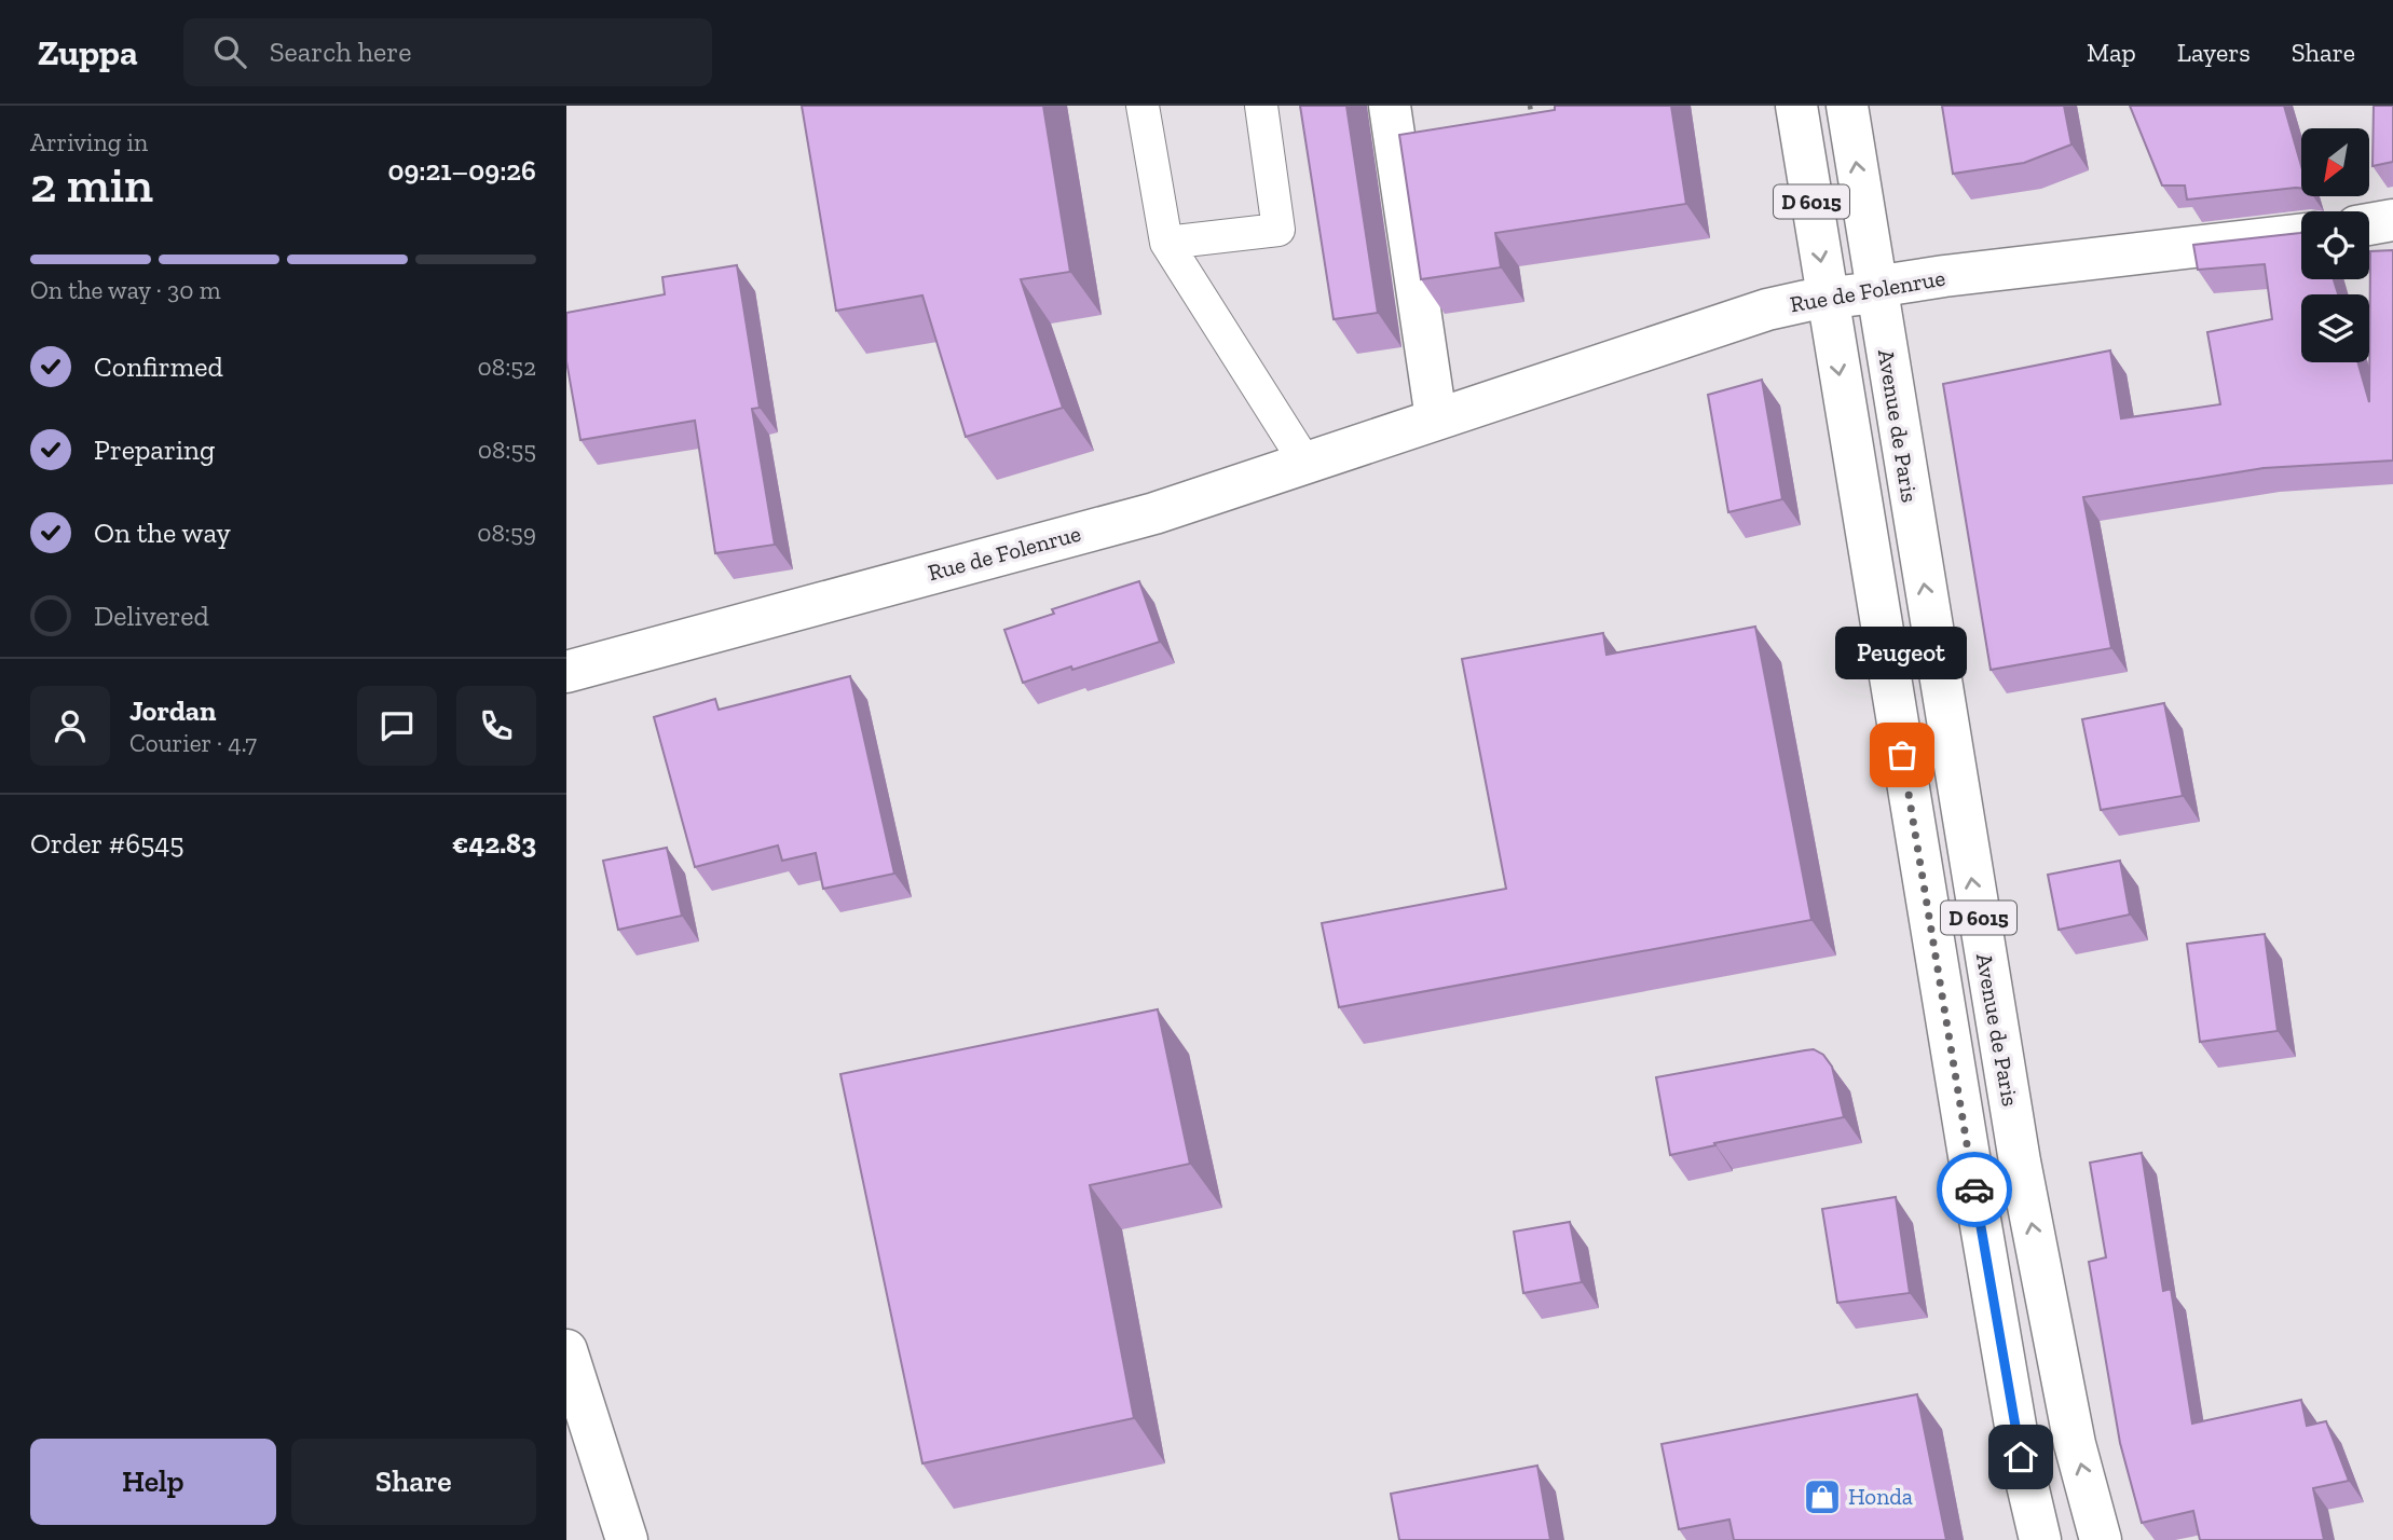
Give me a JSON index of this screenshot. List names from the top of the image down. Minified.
{"streets":{"main road":["D 6015","Rue de Folenrue","Avenue de Paris"]},"crossings":[["D 6015","Rue de Folenrue"],["D 6015","Avenue de Paris"],["Rue de Folenrue","Avenue de Paris"]],"places":{"other":["Peugeot"],"shop":["Honda"]},"north":"bottom left","page":{"header":"Zuppa","search":"Search here","nav":["Map","Layers","Share"],"heading":["2 min","Arriving in","09:21–09:26"],"panel":["Jordan","Courier · 4.7","Order #6545","€42.83"],"bar":"On the way · 30 m","list":[["Confirmed","08:52"],["Preparing","08:55"],["On the way","08:59"],"Delivered"],"bubble":"Peugeot","buttons":["Help","Share"]}}
